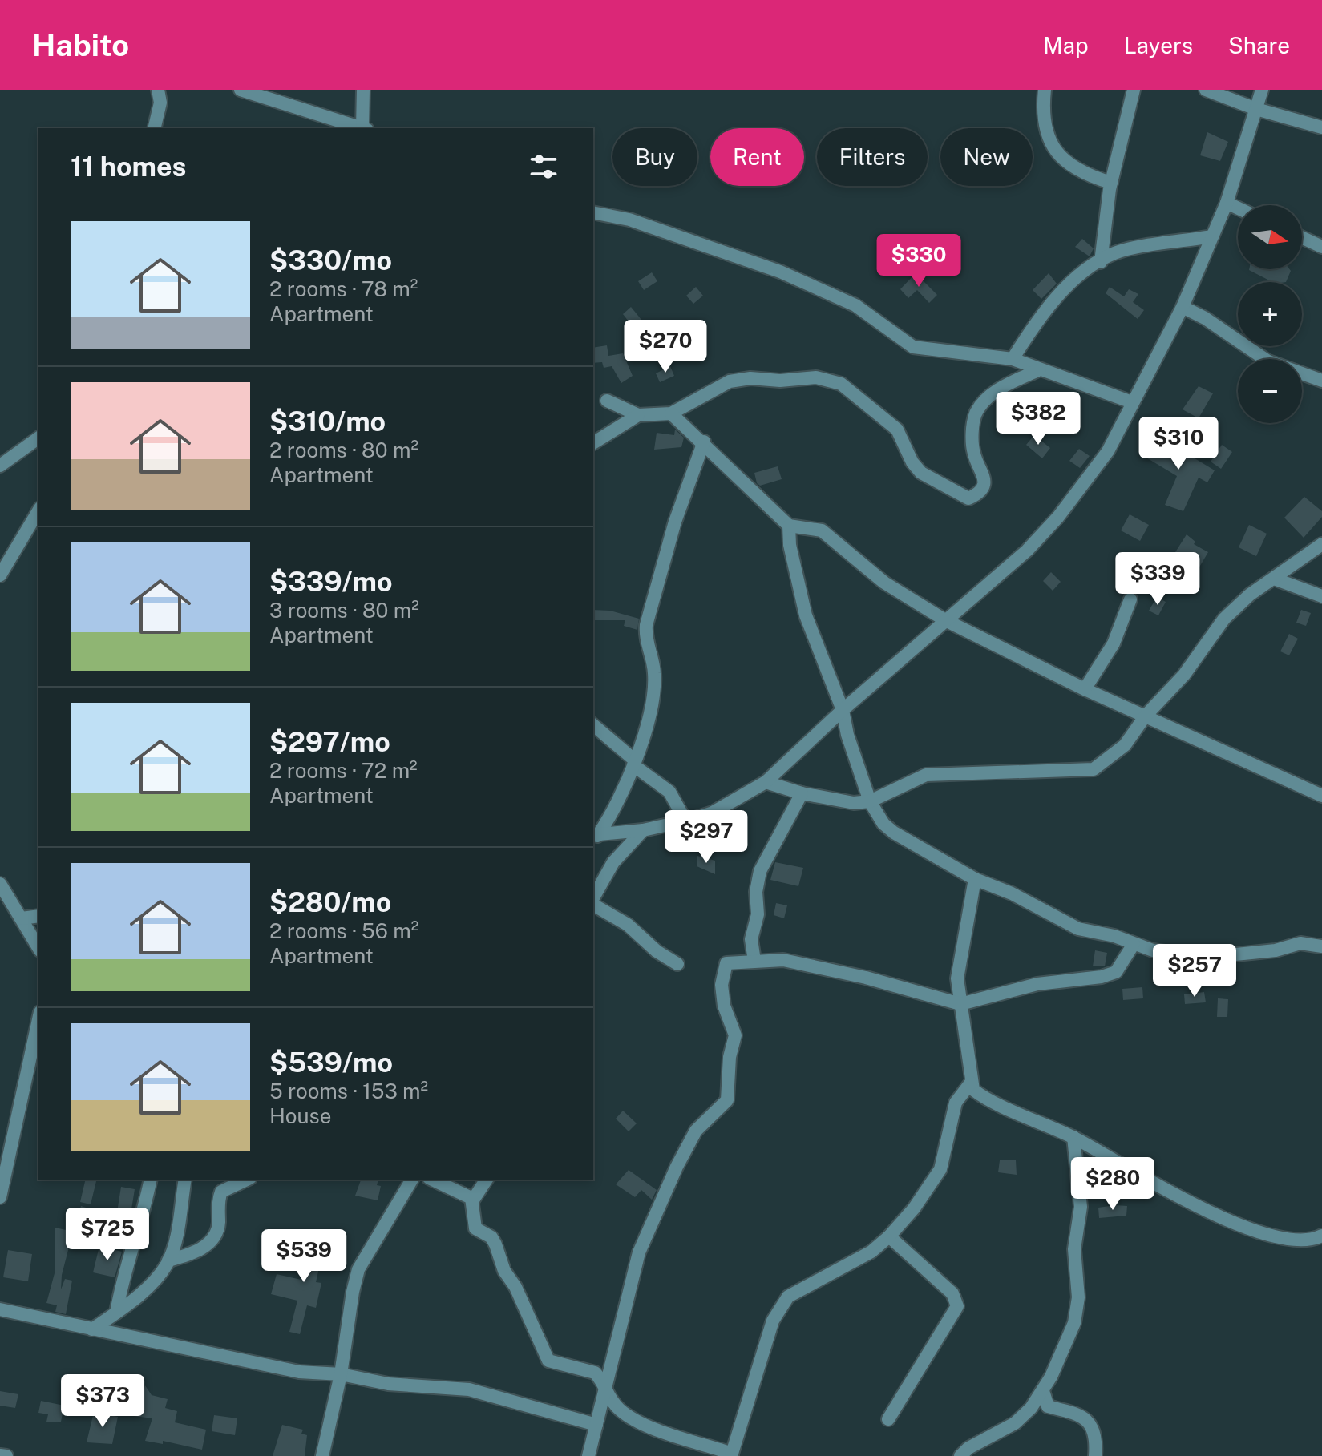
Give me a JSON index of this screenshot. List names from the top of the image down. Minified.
{"north":"right","page":{"header":"Habito","nav":["Map","Layers","Share"],"chip":["Buy","Rent","Filters","New"],"heading":"11 homes","map_buttons":["+","−"],"list":[{"name":"$330/mo","note":"2 rooms · 78 m² · Apartment"},{"name":"$310/mo","note":"2 rooms · 80 m² · Apartment"},{"name":"$339/mo","note":"3 rooms · 80 m² · Apartment"},{"name":"$297/mo","note":"2 rooms · 72 m² · Apartment"},{"name":"$280/mo","note":"2 rooms · 56 m² · Apartment"},{"name":"$539/mo","note":"5 rooms · 153 m² · House"}],"price":["$330","$270","$382","$310","$339","$297","$257","$280","$725","$539","$373"]}}
